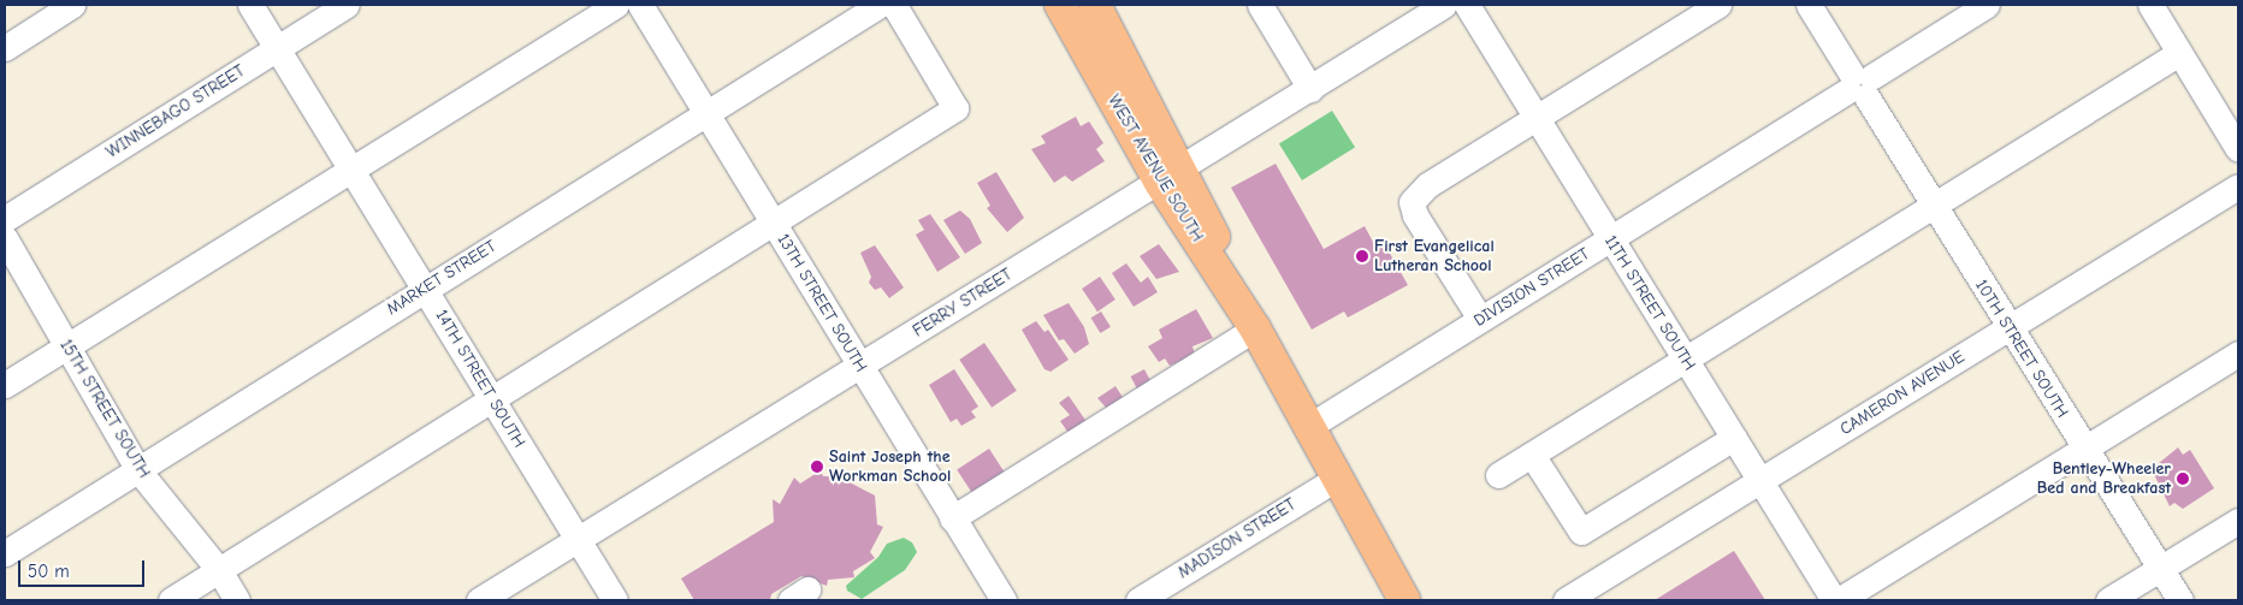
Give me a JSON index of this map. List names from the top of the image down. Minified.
{"streets":{"main road":["WEST AVENUE SOUTH"],"street":["WINNEBAGO STREET","MARKET STREET","DIVISION STREET","13TH STREET SOUTH","FERRY STREET","11TH STREET SOUTH","10TH STREET SOUTH","14TH STREET SOUTH","CAMERON AVENUE","15TH STREET SOUTH","MADISON STREET"]},"crossings":[["WINNEBAGO STREET","14TH STREET SOUTH"],["WEST AVENUE SOUTH","DIVISION STREET"],["WEST AVENUE SOUTH","FERRY STREET"],["WEST AVENUE SOUTH","MADISON STREET"],["MARKET STREET","13TH STREET SOUTH"],["MARKET STREET","14TH STREET SOUTH"],["MARKET STREET","15TH STREET SOUTH"],["DIVISION STREET","11TH STREET SOUTH"],["DIVISION STREET","10TH STREET SOUTH"],["13TH STREET SOUTH","FERRY STREET"],["FERRY STREET","14TH STREET SOUTH"],["11TH STREET SOUTH","CAMERON AVENUE"],["10TH STREET SOUTH","CAMERON AVENUE"]],"places":["First Evangelical Lutheran School","Saint Joseph the Workman School","Bentley-Wheeler Bed and Breakfast"],"scale_bar":"50 m"}
